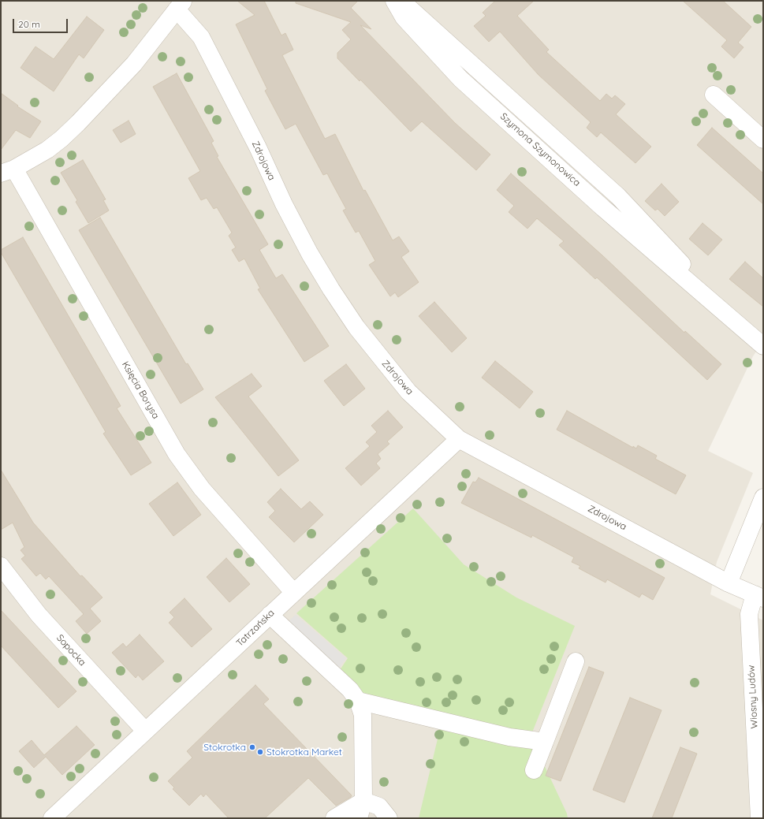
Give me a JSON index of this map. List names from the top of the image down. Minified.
{"streets":{"street":["Szymona Szymonowica","Zdrojowa","Księcia Borysa","Tatrzańska","Sopocka","Wiosny Ludów"]},"crossings":[["Zdrojowa","Tatrzańska"],["Zdrojowa","Wiosny Ludów"],["Księcia Borysa","Tatrzańska"],["Tatrzańska","Sopocka"]],"places":["Stokrotka","Stokrotka Market"],"scale_bar":"20 m"}
